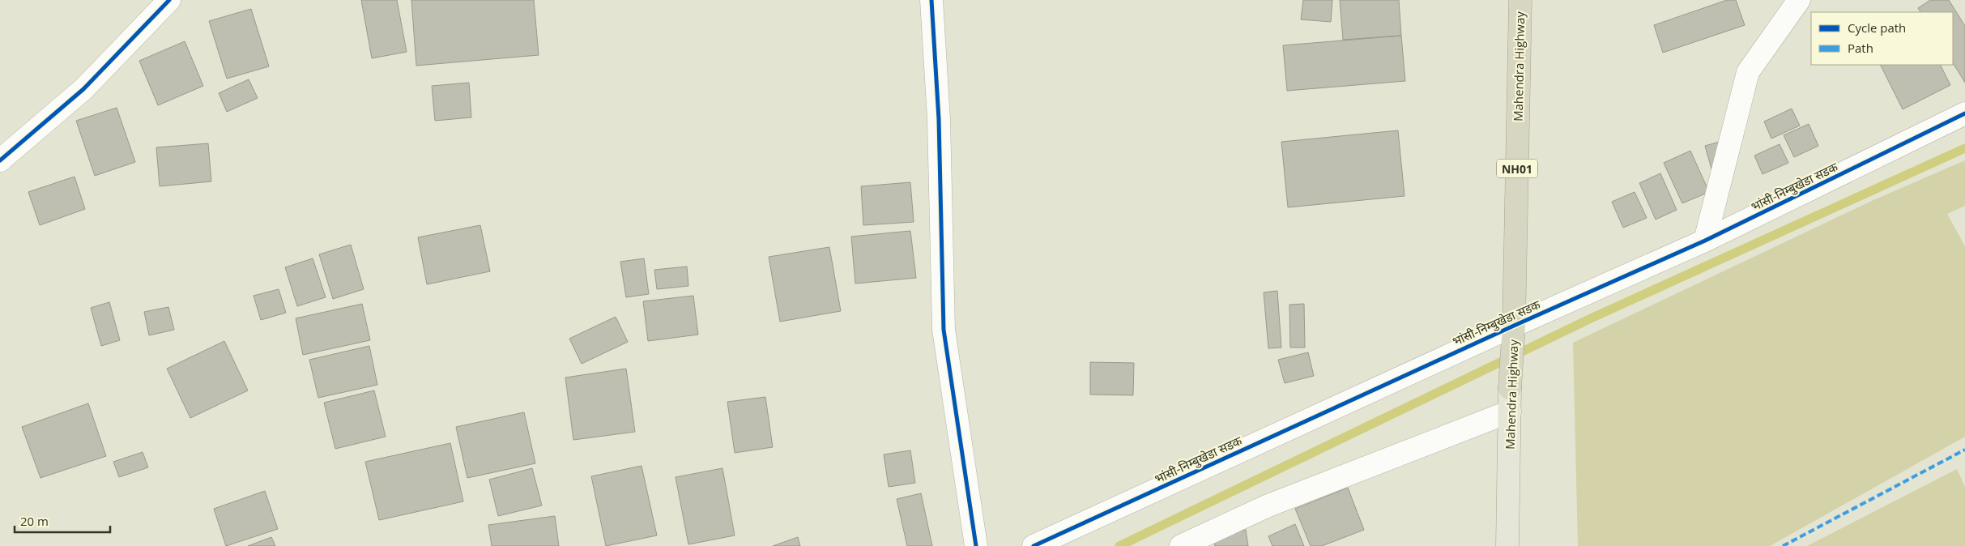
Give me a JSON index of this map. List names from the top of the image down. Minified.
{"streets":{"highway":["Mahendra Highway","NH01"],"street":["भांसी-निम्बुखेडा सडक"]},"crossings":[["Mahendra Highway","भांसी-निम्बुखेडा सडक"]],"legend":["Cycle path","Path"],"scale_bar":"20 m"}
